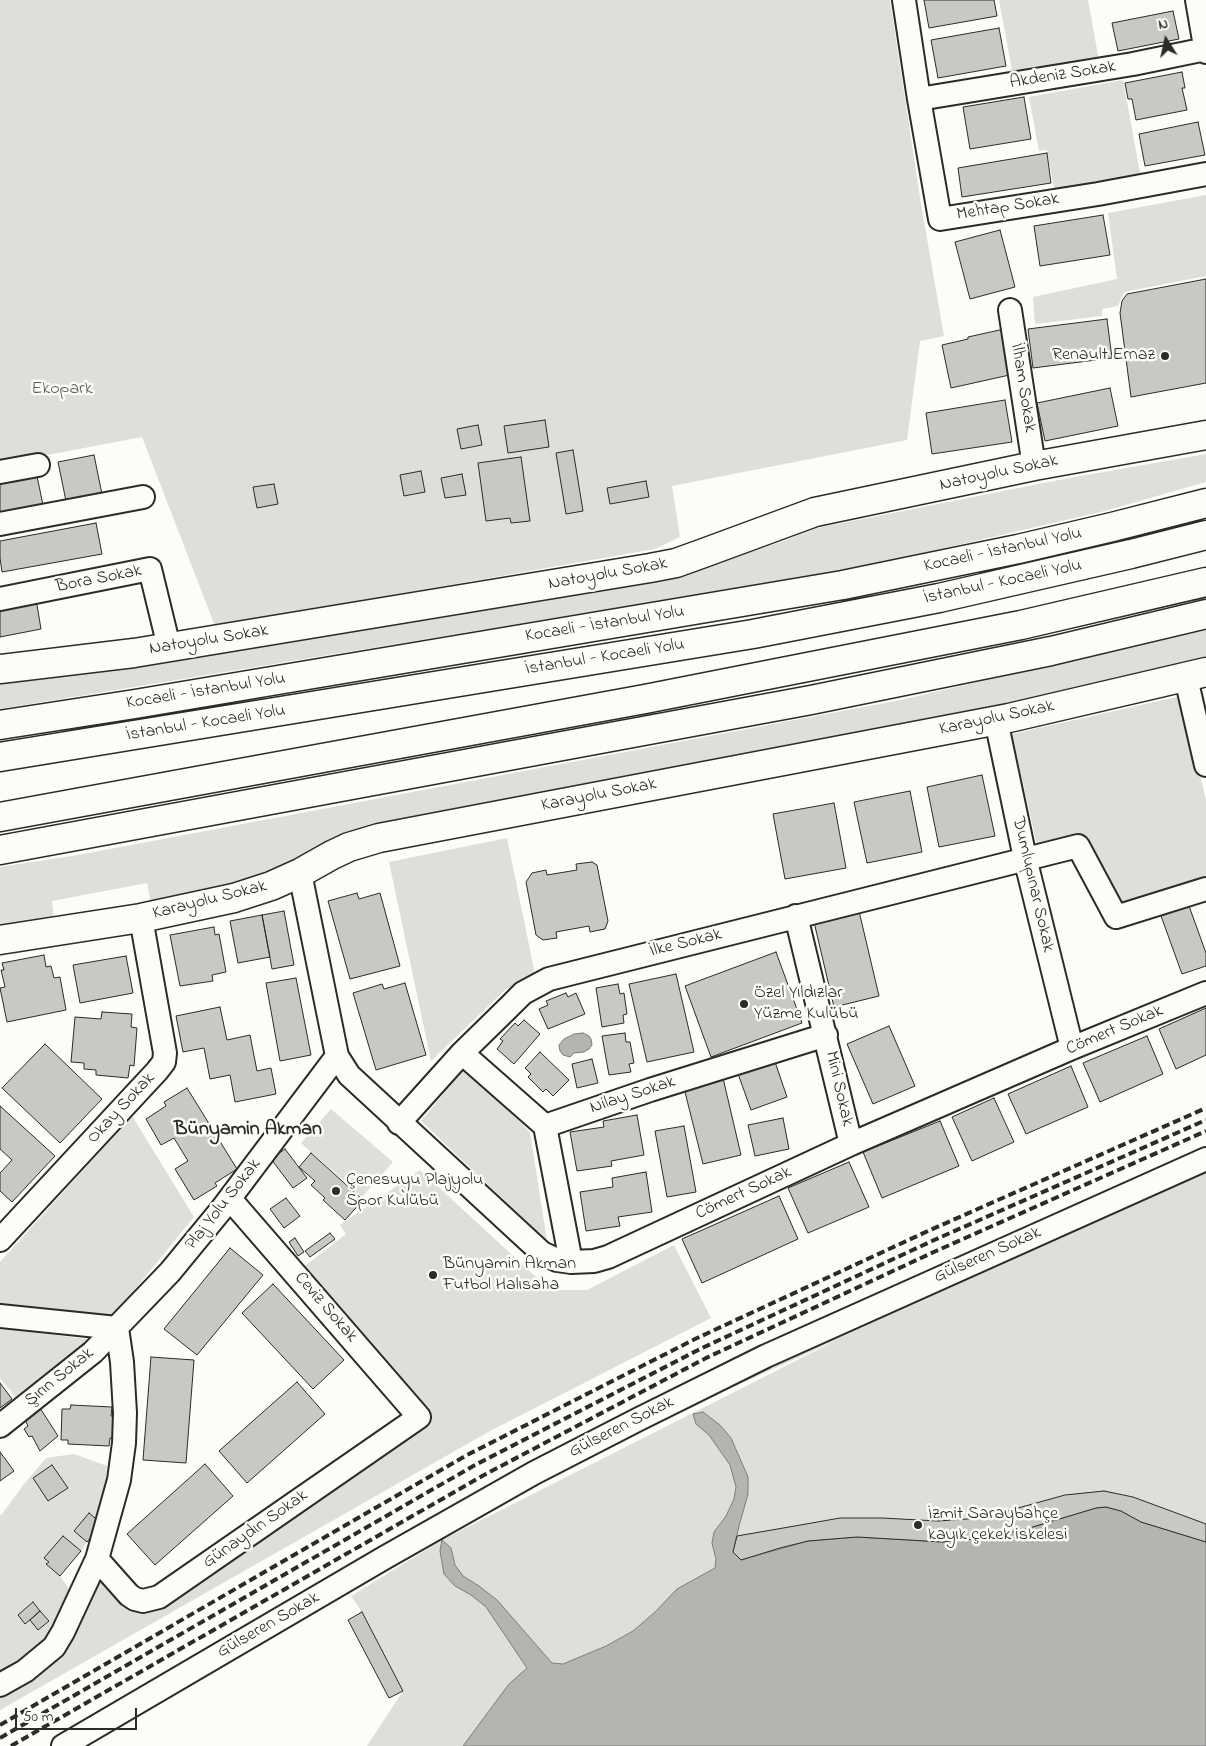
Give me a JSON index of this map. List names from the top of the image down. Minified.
{"streets":{"main road":["Natoyolu Sokak","Kocaeli - İstanbul Yolu","İstanbul - Kocaeli Yolu","Karayolu Sokak"],"street":["Akdeniz Sokak","Mehtap Sokak","İlham Sokak","Bora Sokak","Dumlupınar Sokak","İlke Sokak","Cömert Sokak","Mini Sokak","Nilay Sokak","Okay Sokak","Plaj Yolu Sokak","Gülseren Sokak","Ceviz Sokak","Şırın Sokak","Günaydın Sokak"]},"crossings":[["Akdeniz Sokak","Mehtap Sokak"],["İlham Sokak","Natoyolu Sokak"],["Natoyolu Sokak","Bora Sokak"],["Karayolu Sokak","Dumlupınar Sokak"],["Karayolu Sokak","Okay Sokak"],["Dumlupınar Sokak","İlke Sokak"],["Dumlupınar Sokak","Cömert Sokak"],["İlke Sokak","Cömert Sokak"],["İlke Sokak","Mini Sokak"],["Cömert Sokak","Mini Sokak"],["Cömert Sokak","Plaj Yolu Sokak"],["Mini Sokak","Nilay Sokak"],["Plaj Yolu Sokak","Ceviz Sokak"],["Plaj Yolu Sokak","Şırın Sokak"],["Ceviz Sokak","Günaydın Sokak"]],"districts":["Bünyamin Akman"],"parks":["Ekopark"],"places":["Renault Ernaz","Özel Yıldızlar Yüzme Kulübü","Çenesuyu Plajyolu Spor Kulübü","Bünyamin Akman Futbol Halısaha","İzmit Saraybahçe kayık çekek iskelesi"],"scale_bar":"50 m","north":"top"}
